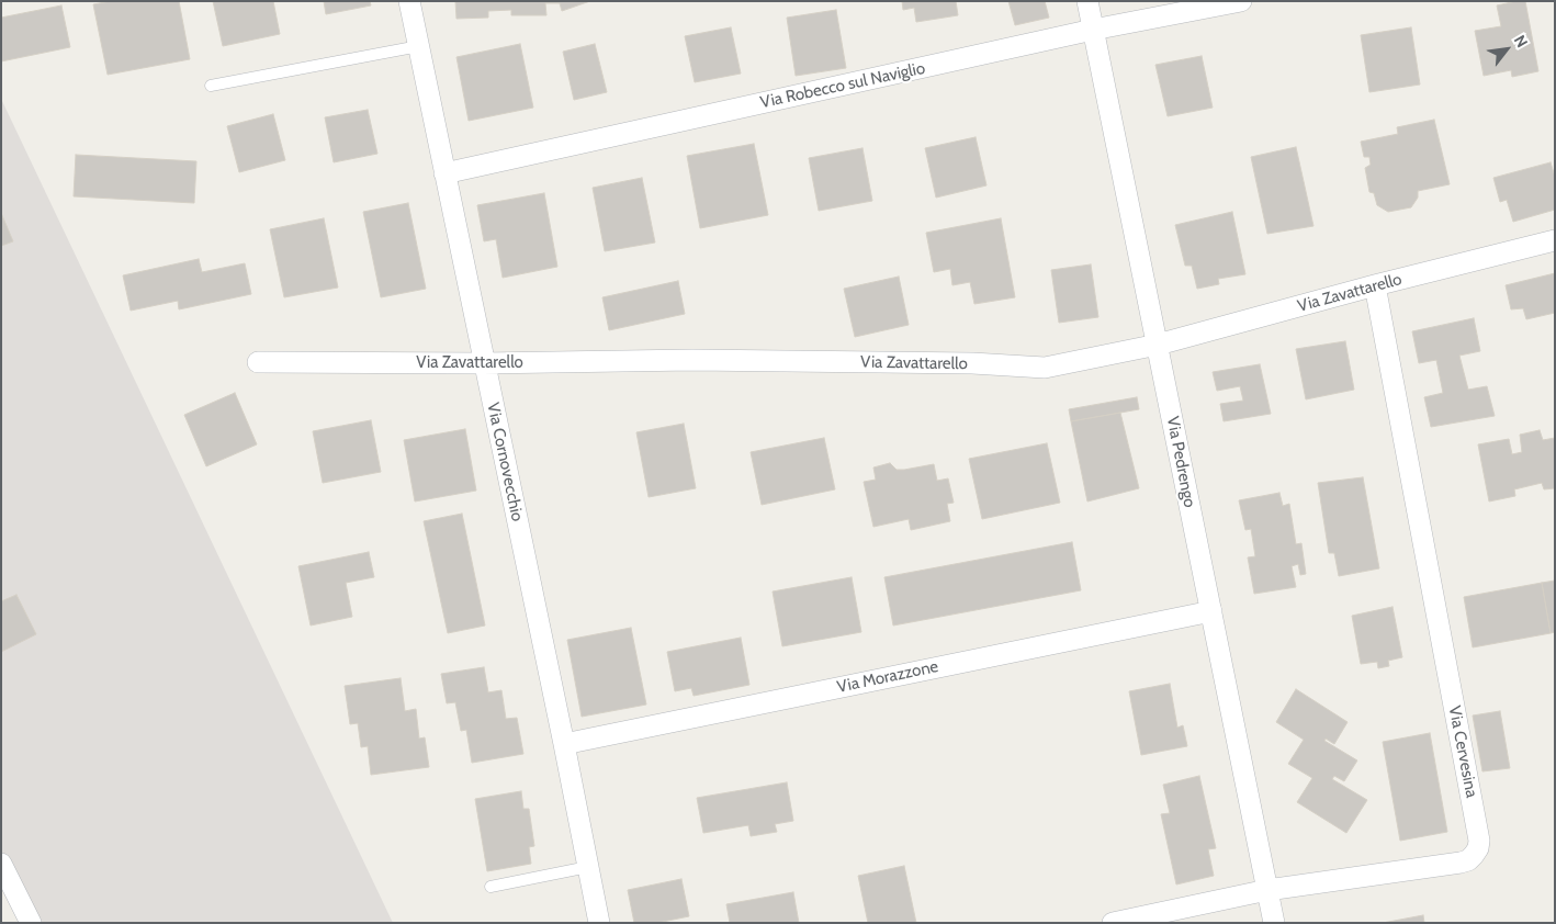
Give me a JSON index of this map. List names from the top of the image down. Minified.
{"streets":{"street":["Via Robecco sul Naviglio","Via Zavattarello","Via Cornovecchio","Via Pedrengo","Via Morazzone","Via Cervesina"]},"crossings":[["Via Robecco sul Naviglio","Via Cornovecchio"],["Via Robecco sul Naviglio","Via Pedrengo"],["Via Zavattarello","Via Cornovecchio"],["Via Zavattarello","Via Pedrengo"],["Via Zavattarello","Via Cervesina"],["Via Cornovecchio","Via Morazzone"],["Via Pedrengo","Via Morazzone"],["Via Pedrengo","Via Cervesina"]],"north":"top right"}
